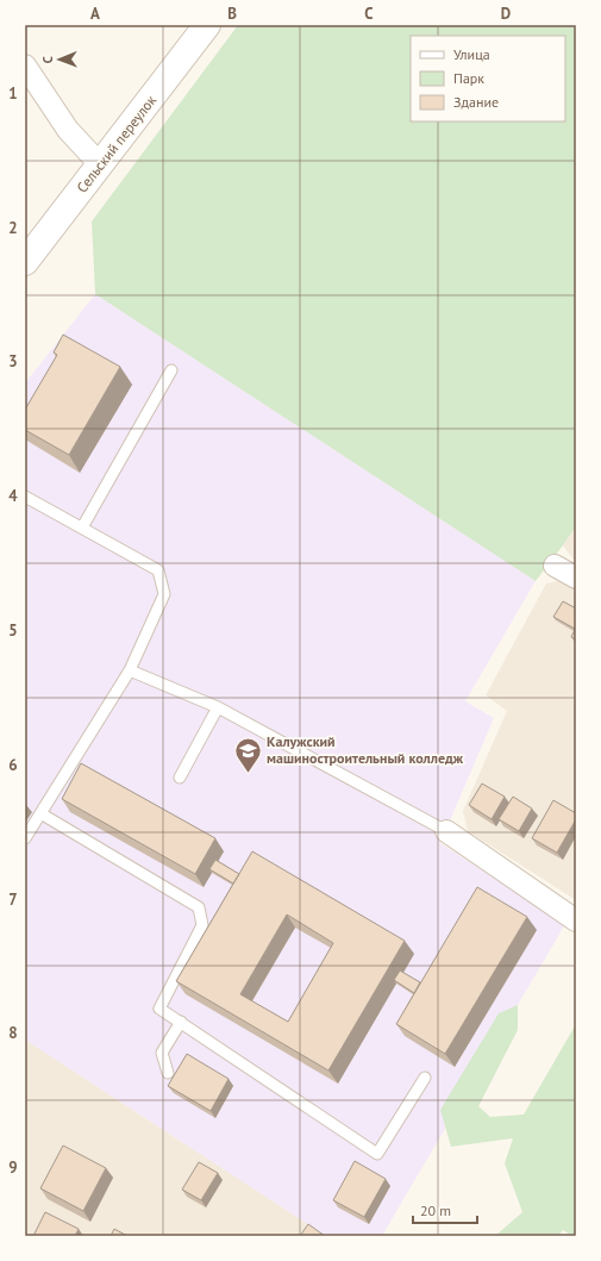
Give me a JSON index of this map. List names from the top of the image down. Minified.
{"streets":{"street":["Сельский переулок"]},"places":{"school or university":["Калужский машиностроительный колледж"]},"legend":["Улица","Парк","Здание"],"scale_bar":"20 m","north":"left","grid":{"columns":["A","B","C","D"],"rows":["1","2","3","4","5","6","7","8","9"]}}
